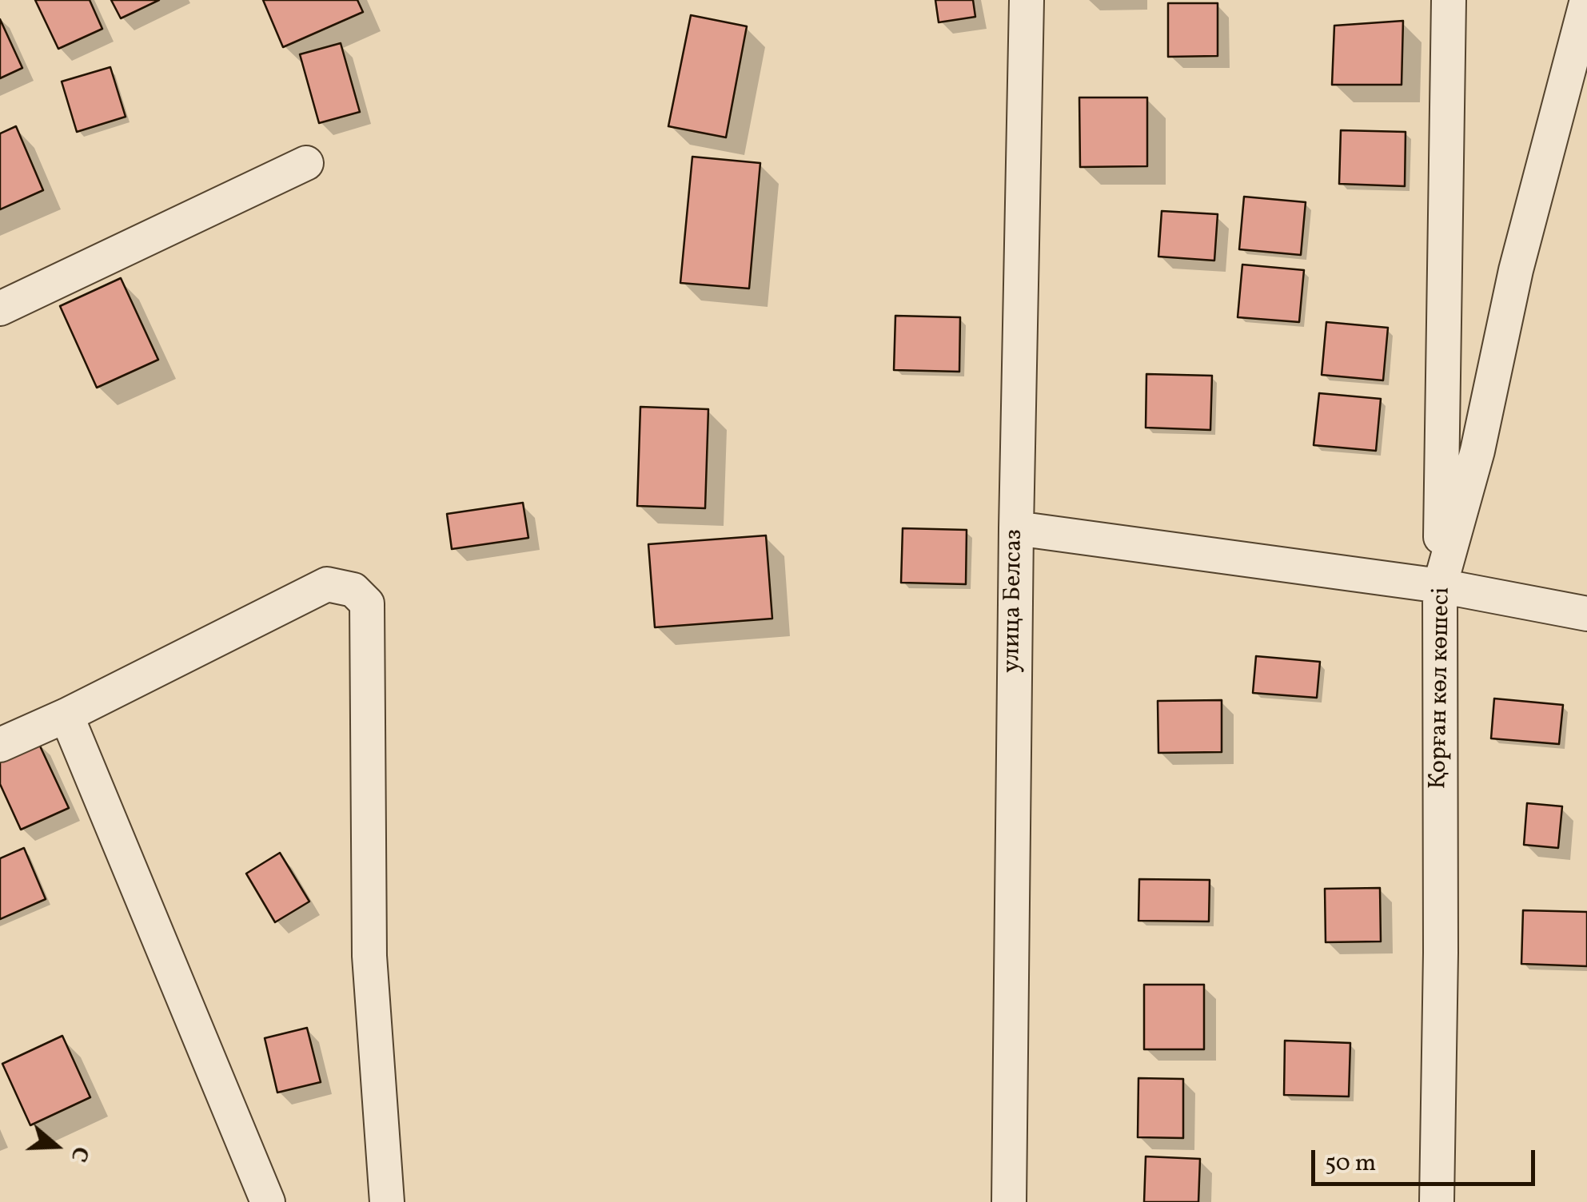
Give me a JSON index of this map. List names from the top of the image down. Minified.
{"streets":{"street":["улица Белсаз","Қорған көл көшесі"]},"scale_bar":"50 m","north":"right"}
